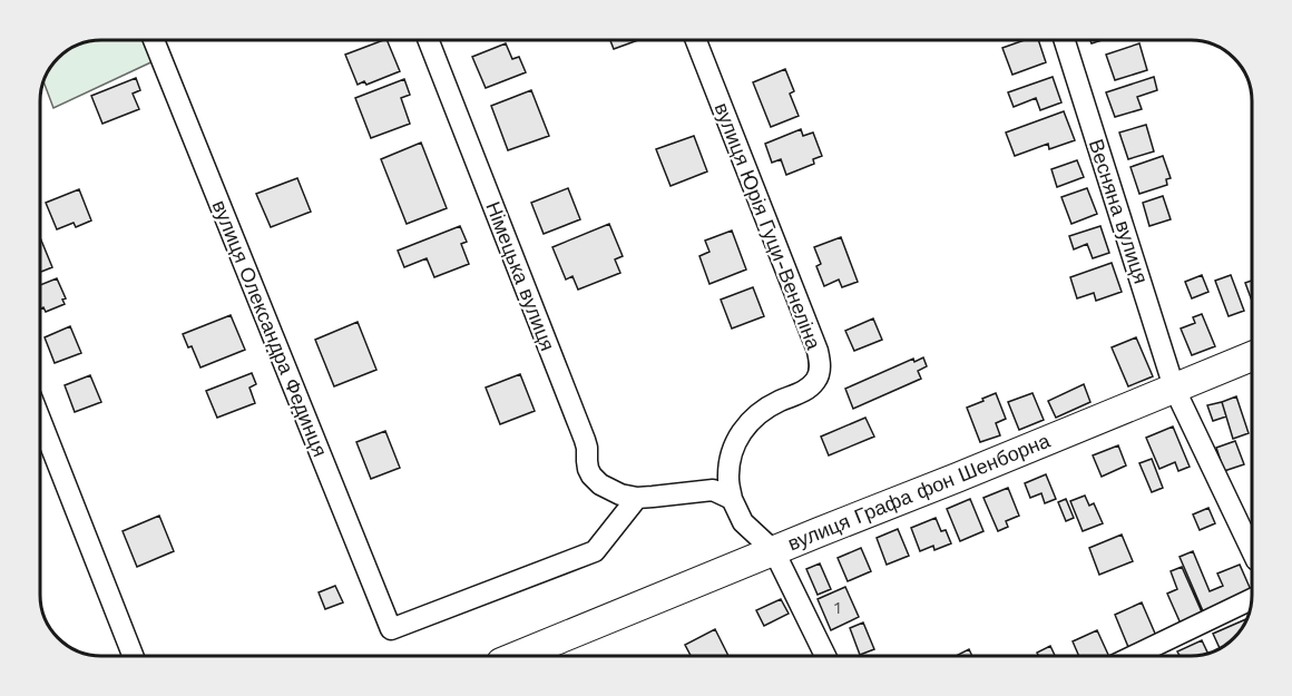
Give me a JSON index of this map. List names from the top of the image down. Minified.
{"streets":{"highway":["вулиця Графа фон Шенборна"],"street":["Весняна вулиця","вулиця Юрія Гуци-Венеліна","Німецька вулиця","вулиця Олександра Фединця"]},"crossings":[["Весняна вулиця","вулиця Графа фон Шенборна"],["вулиця Юрія Гуци-Венеліна","вулиця Графа фон Шенборна"],["Німецька вулиця","вулиця Олександра Фединця"]],"house_numbers":["1"]}
